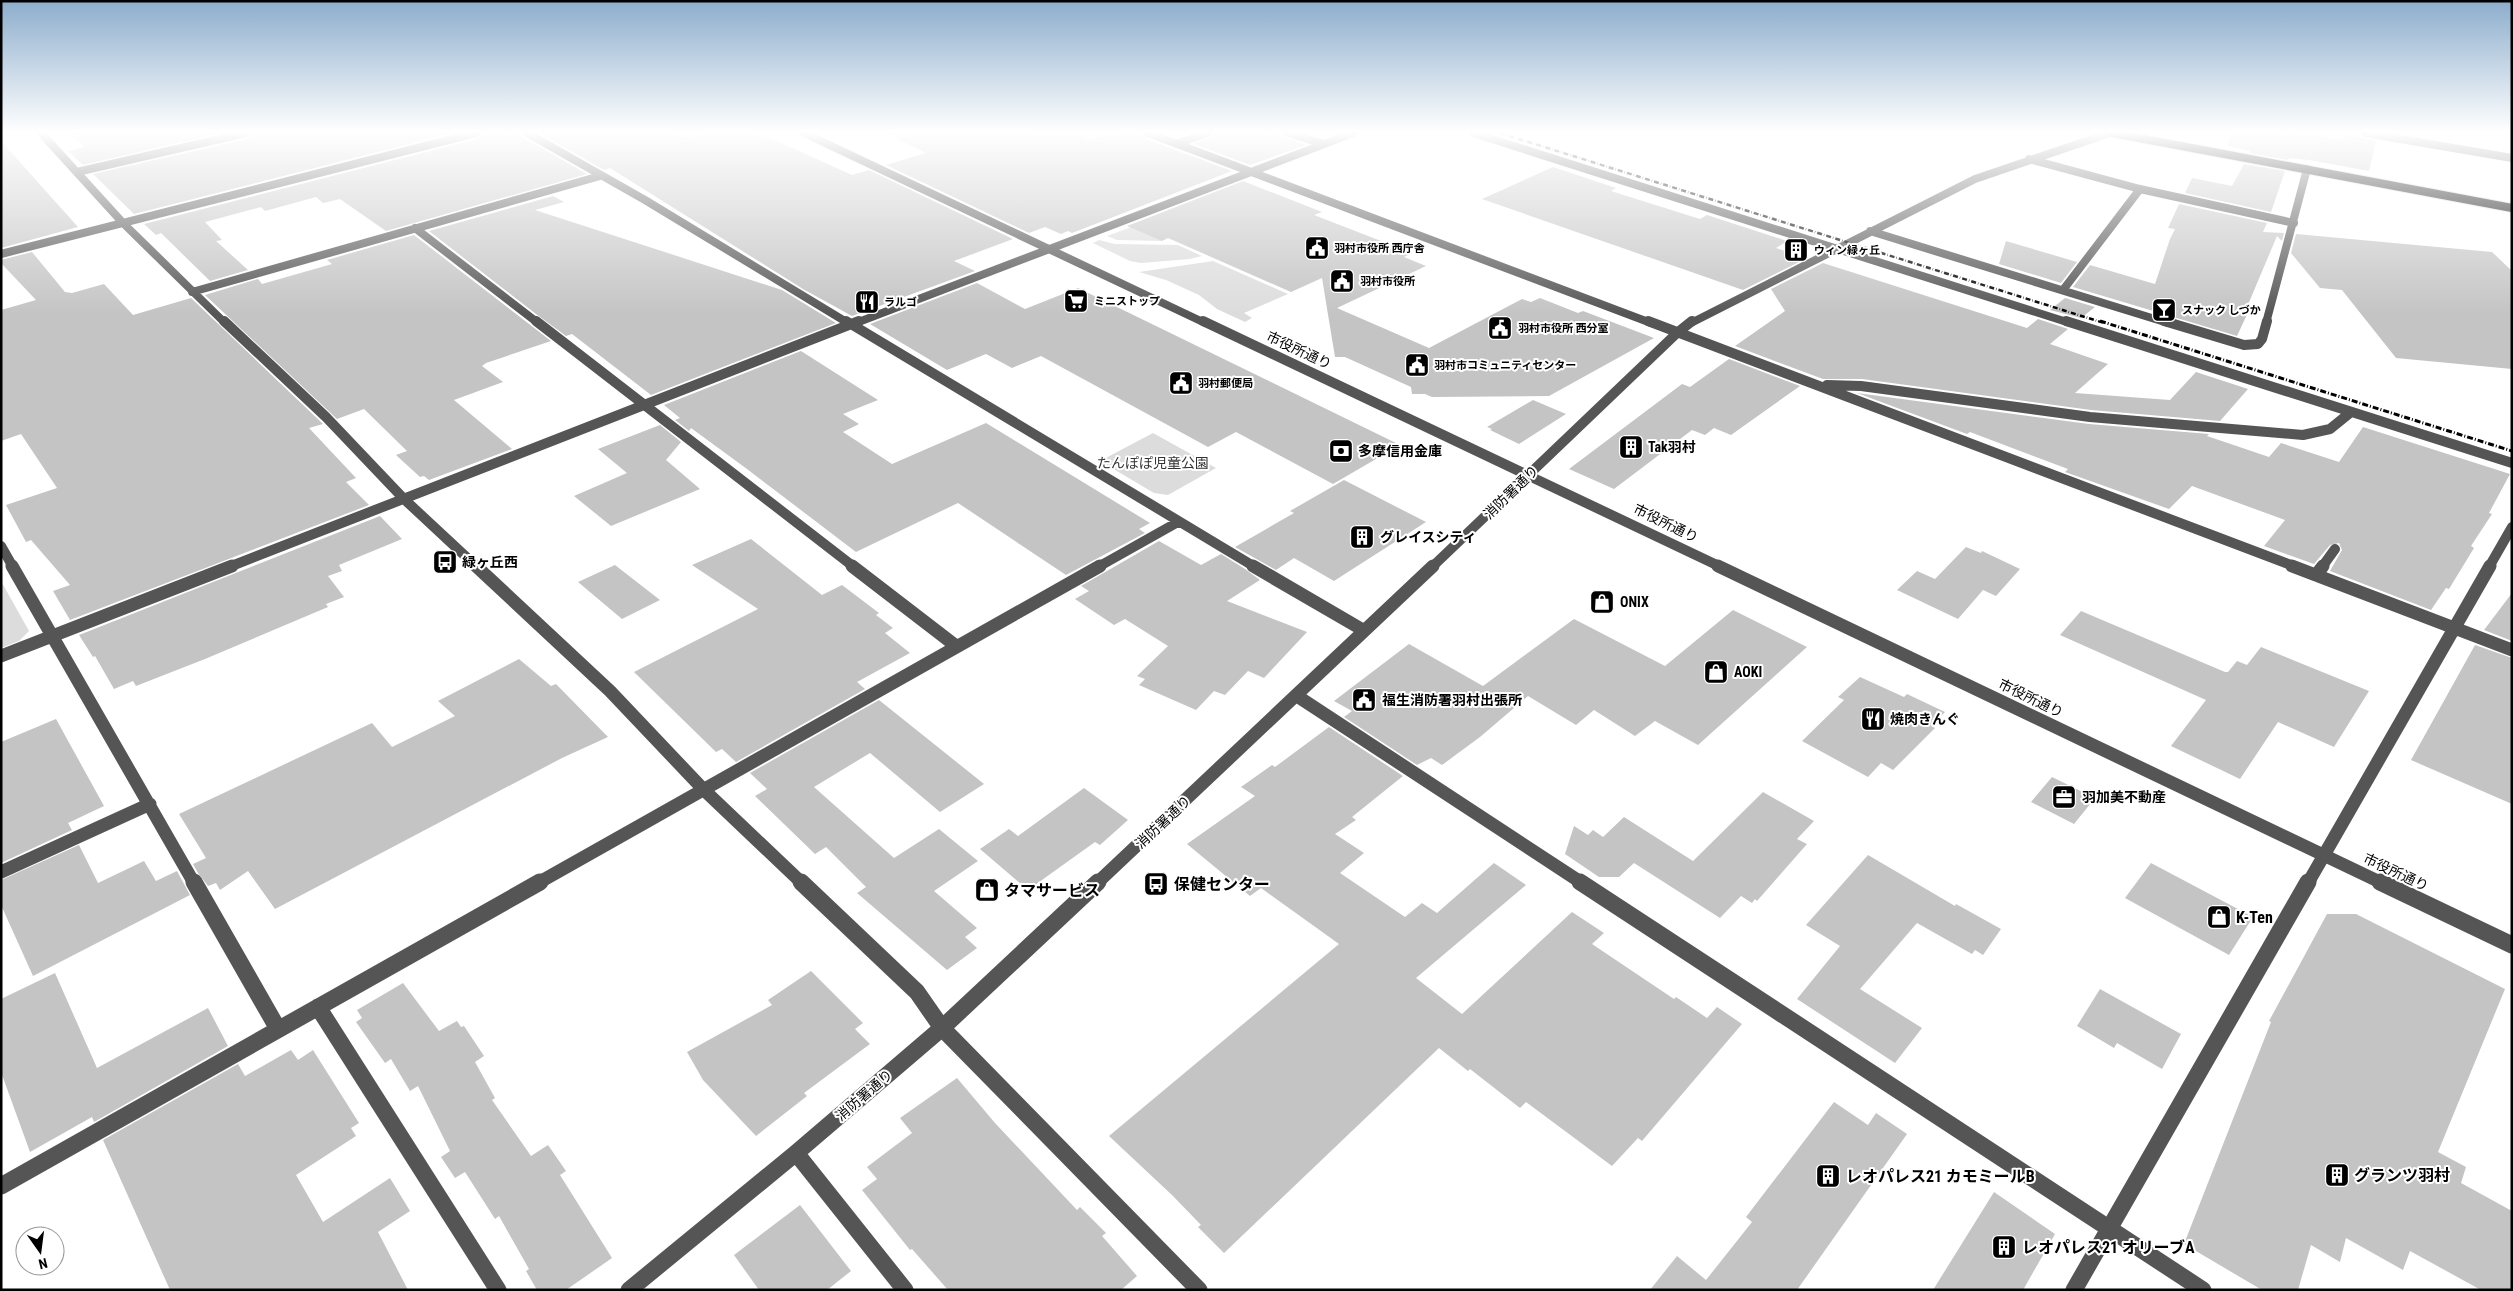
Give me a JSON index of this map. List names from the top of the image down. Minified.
{"streets":{"street":["市役所通り","消防署通り"]},"crossings":[["市役所通り","消防署通り"]],"parks":["たんぽぽ児童公園"],"places":{"public building":["羽村市役所 西庁舎","羽村市役所","羽村市役所 西分室","羽村市コミュニティセンター","羽村郵便局","福生消防署羽村出張所"],"building":["ウィン緑ヶ丘","Tak羽村","グレイスシティ","グランツ羽村","レオパレス21 カモミールB","レオパレス21 オリーブA"],"supermarket":["ミニストップ"],"restaurant":["ラルゴ","焼肉きんぐ"],"bar":["スナック しづか"],"bank":["多摩信用金庫"],"bus stop":["緑ヶ丘西","保健センター"],"shop":["ONIX","AOKI","タマサービス","K-Ten"],"office":["羽加美不動産"]},"north":"bottom"}
